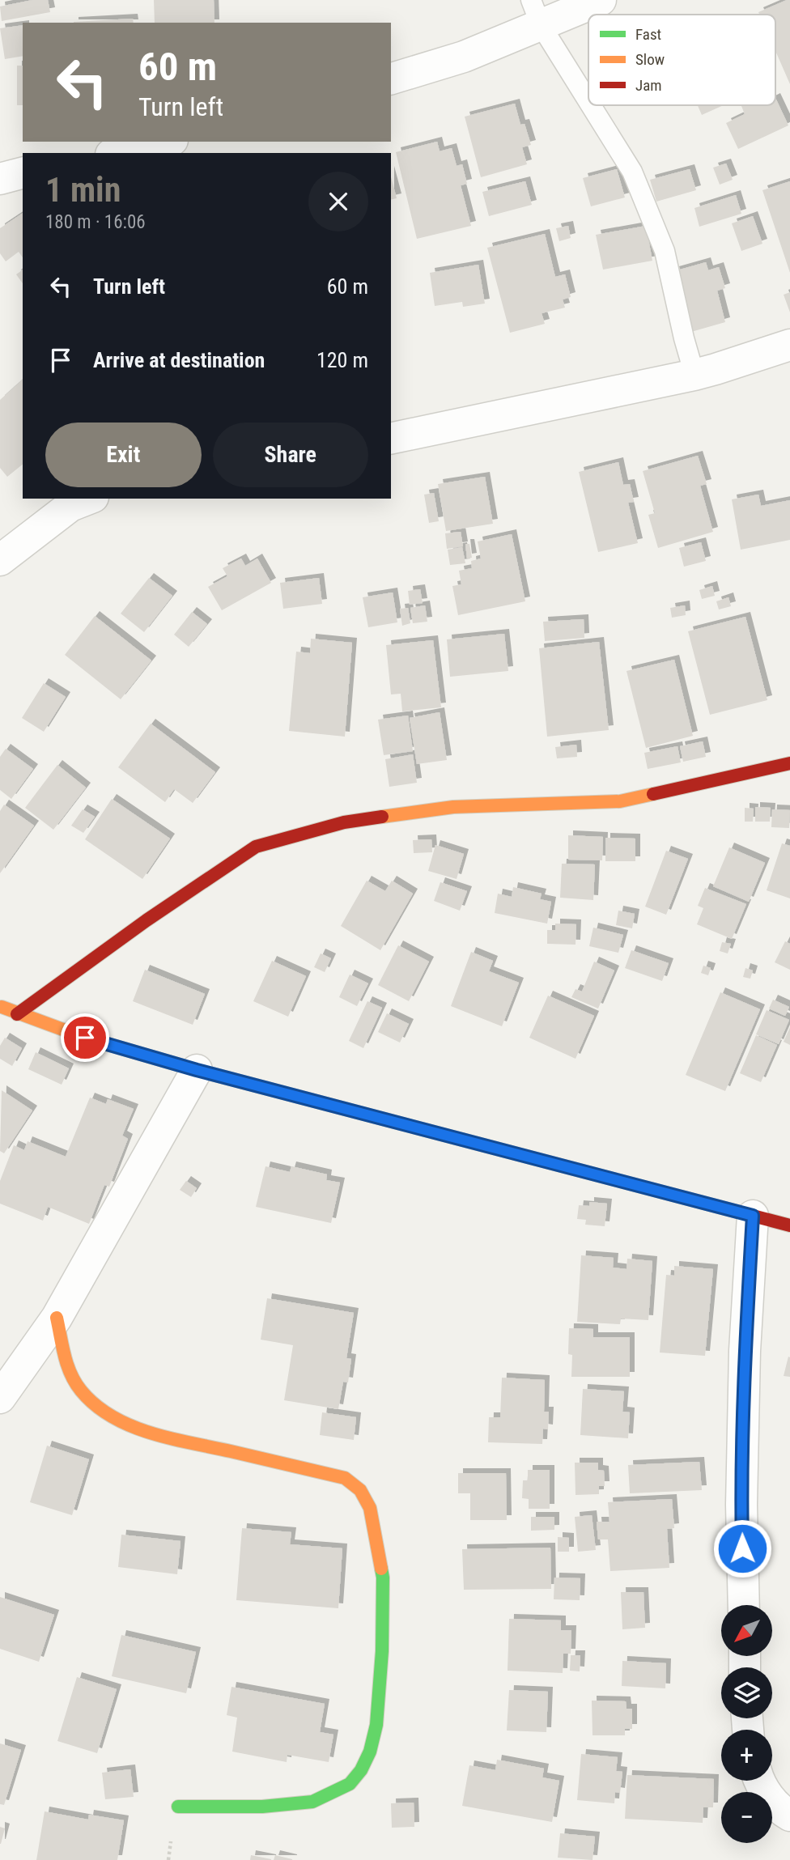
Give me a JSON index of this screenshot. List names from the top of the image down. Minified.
{"legend":["Fast","Slow","Jam"],"north":"bottom left","page":{"turn":["60 m","Turn left"],"heading":["1 min","180 m · 16:06"],"list":[{"name":"Turn left","value":"60 m"},{"name":"Arrive at destination","value":"120 m"}],"buttons":["Exit","Share"],"map_buttons":["+","−"]}}
